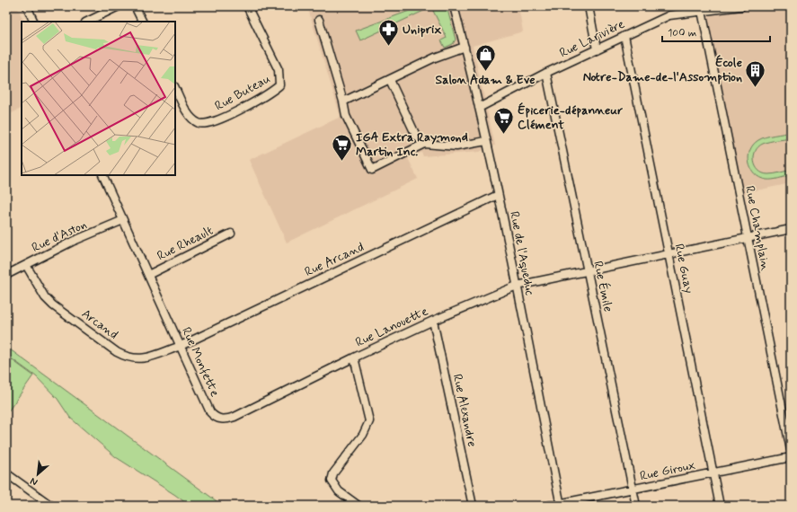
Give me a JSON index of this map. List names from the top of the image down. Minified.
{"streets":{"street":["Rue Larivière","Rue Buteau","Rue Champlain","Rue d'Aston","Rue Rheault","Rue de l'Aqueduc","Rue Arcand","Rue Guay","Rue Émile","Arcand","Rue Lanouette","Rue Monfette","Rue Alexandre","Rue Giroux"]},"crossings":[["Rue Larivière","Rue Champlain"],["Rue Larivière","Rue de l'Aqueduc"],["Rue Larivière","Rue Guay"],["Rue Larivière","Rue Émile"],["Rue Champlain","Rue Lanouette"],["Rue d'Aston","Arcand"],["Rue d'Aston","Rue Monfette"],["Rue Rheault","Rue Monfette"],["Rue de l'Aqueduc","Rue Arcand"],["Rue de l'Aqueduc","Rue Lanouette"],["Rue de l'Aqueduc","Rue Giroux"],["Rue Arcand","Arcand"],["Rue Arcand","Rue Monfette"],["Rue Guay","Rue Lanouette"],["Rue Guay","Rue Giroux"],["Rue Émile","Rue Lanouette"],["Rue Émile","Rue Giroux"],["Arcand","Rue Monfette"],["Rue Lanouette","Rue Monfette"],["Rue Lanouette","Rue Alexandre"]],"places":{"pharmacy":["Uniprix"],"shop":["Salon Adam & Eve"],"building":["École Notre-Dame-de-l'Assomption"],"supermarket":["Épicerie-dépanneur Clément","IGA Extra Raymond Martin Inc."]},"scale_bar":"100 m","north":"bottom left"}
